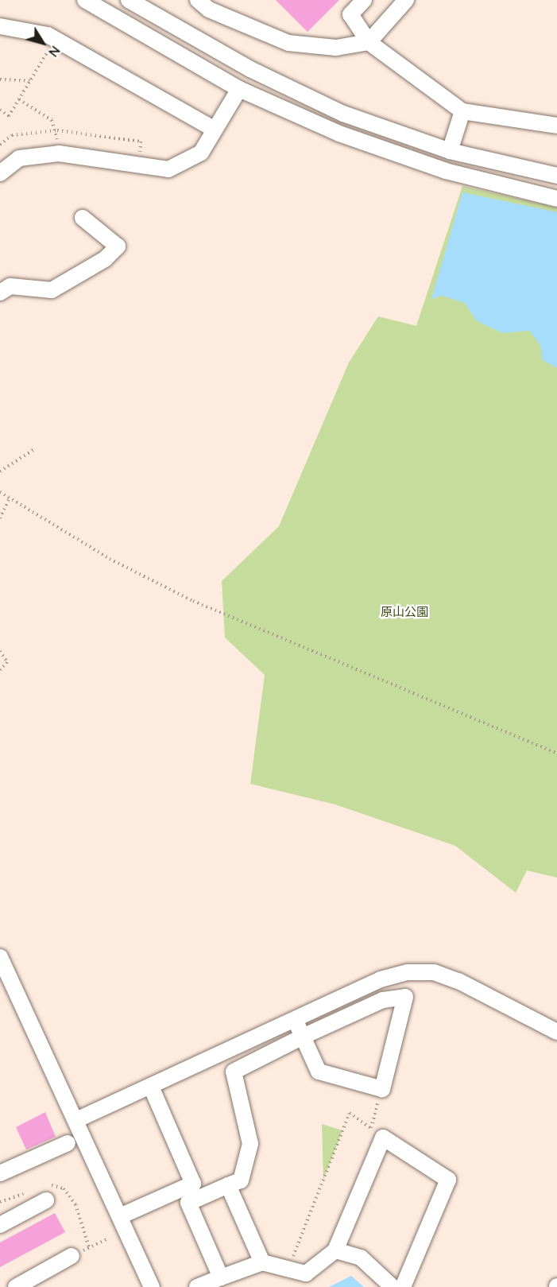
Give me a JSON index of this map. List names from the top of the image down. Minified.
{"parks":["原山公園"],"north":"bottom right"}
